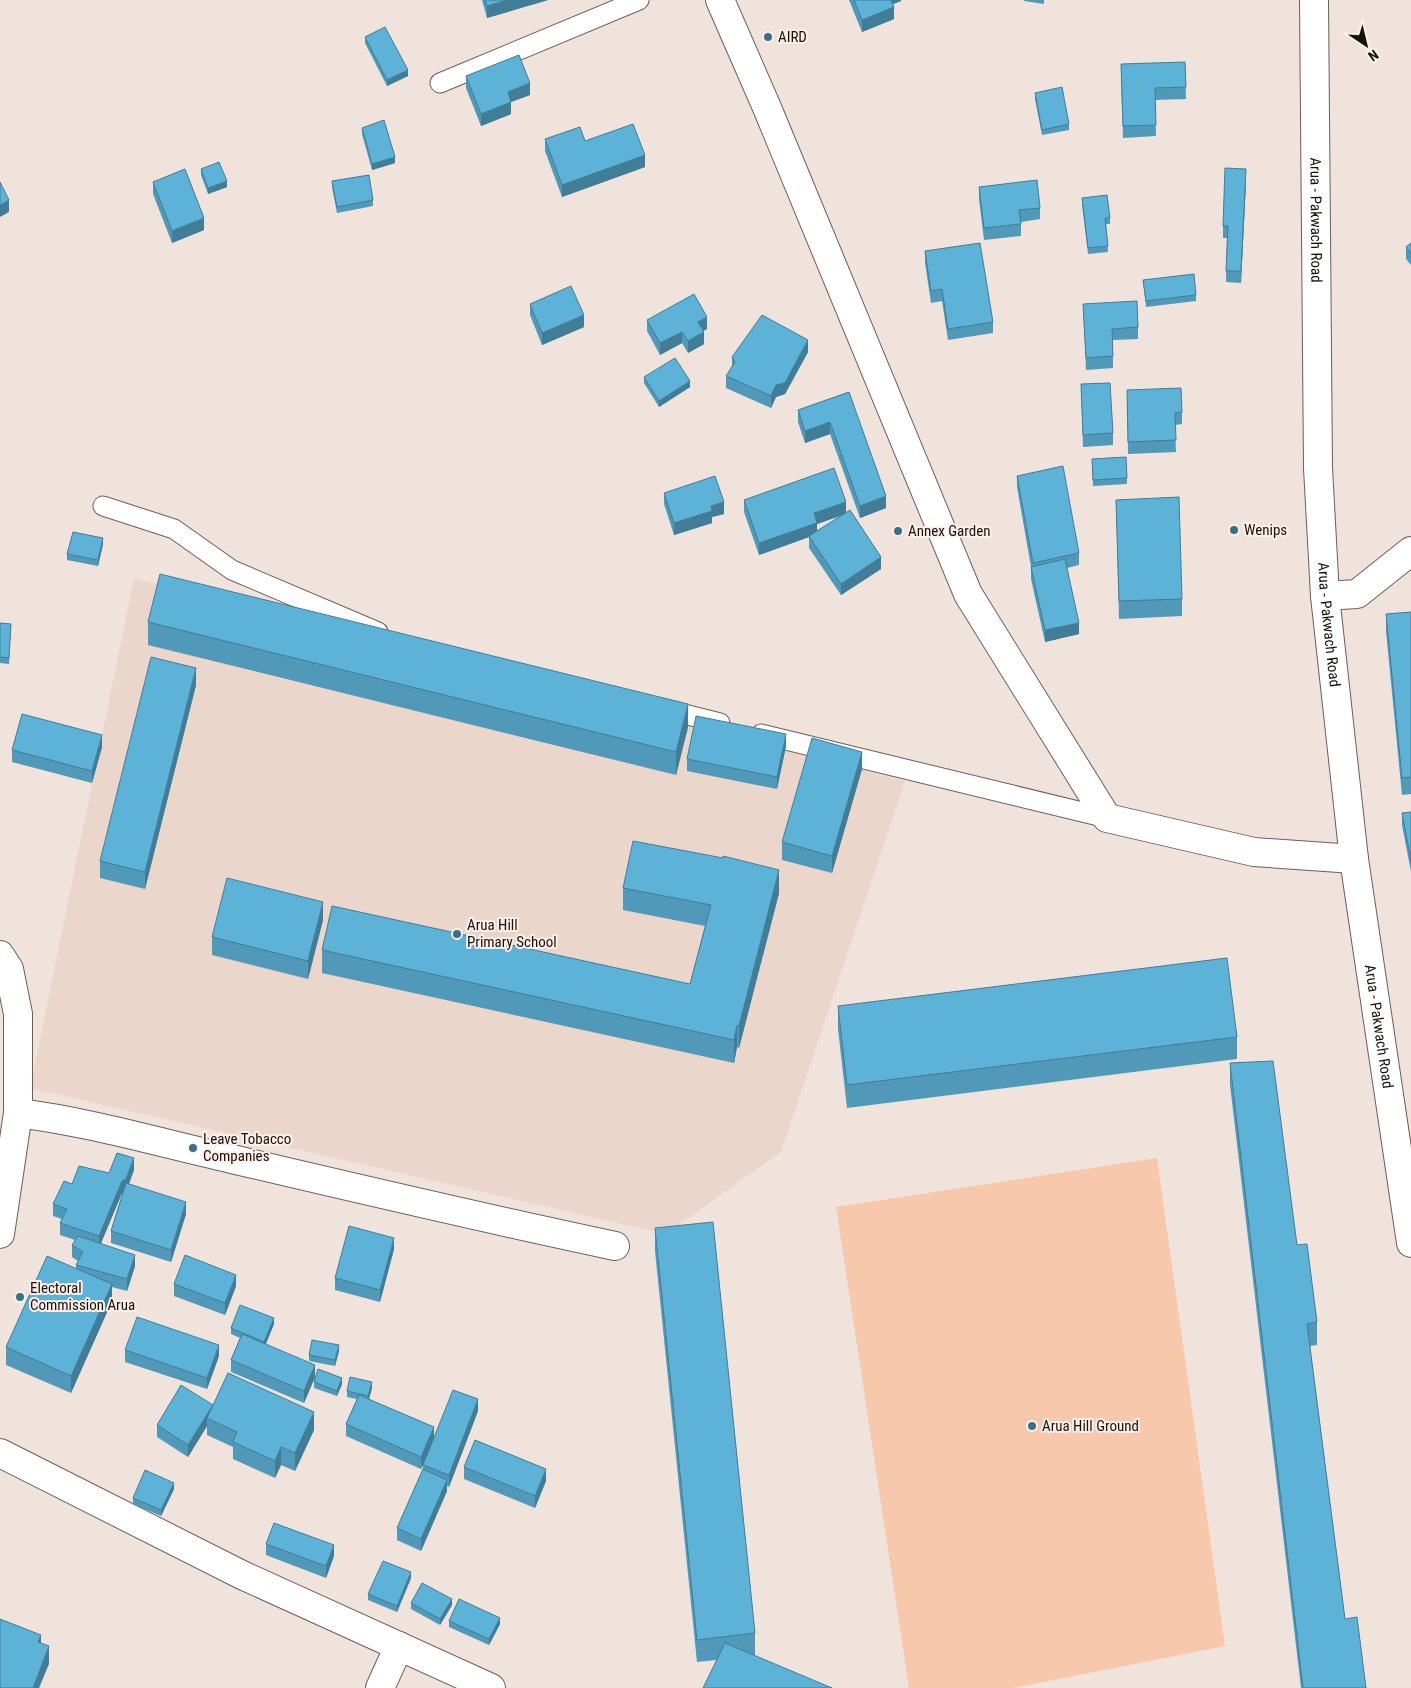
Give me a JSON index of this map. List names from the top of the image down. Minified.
{"streets":{"street":["Arua - Pakwach Road"]},"places":["AIRD","Wenips","Annex Garden","Arua Hill Primary School","Leave Tobacco Companies","Electoral Commission Arua","Arua Hill Ground"],"north":"bottom right"}
